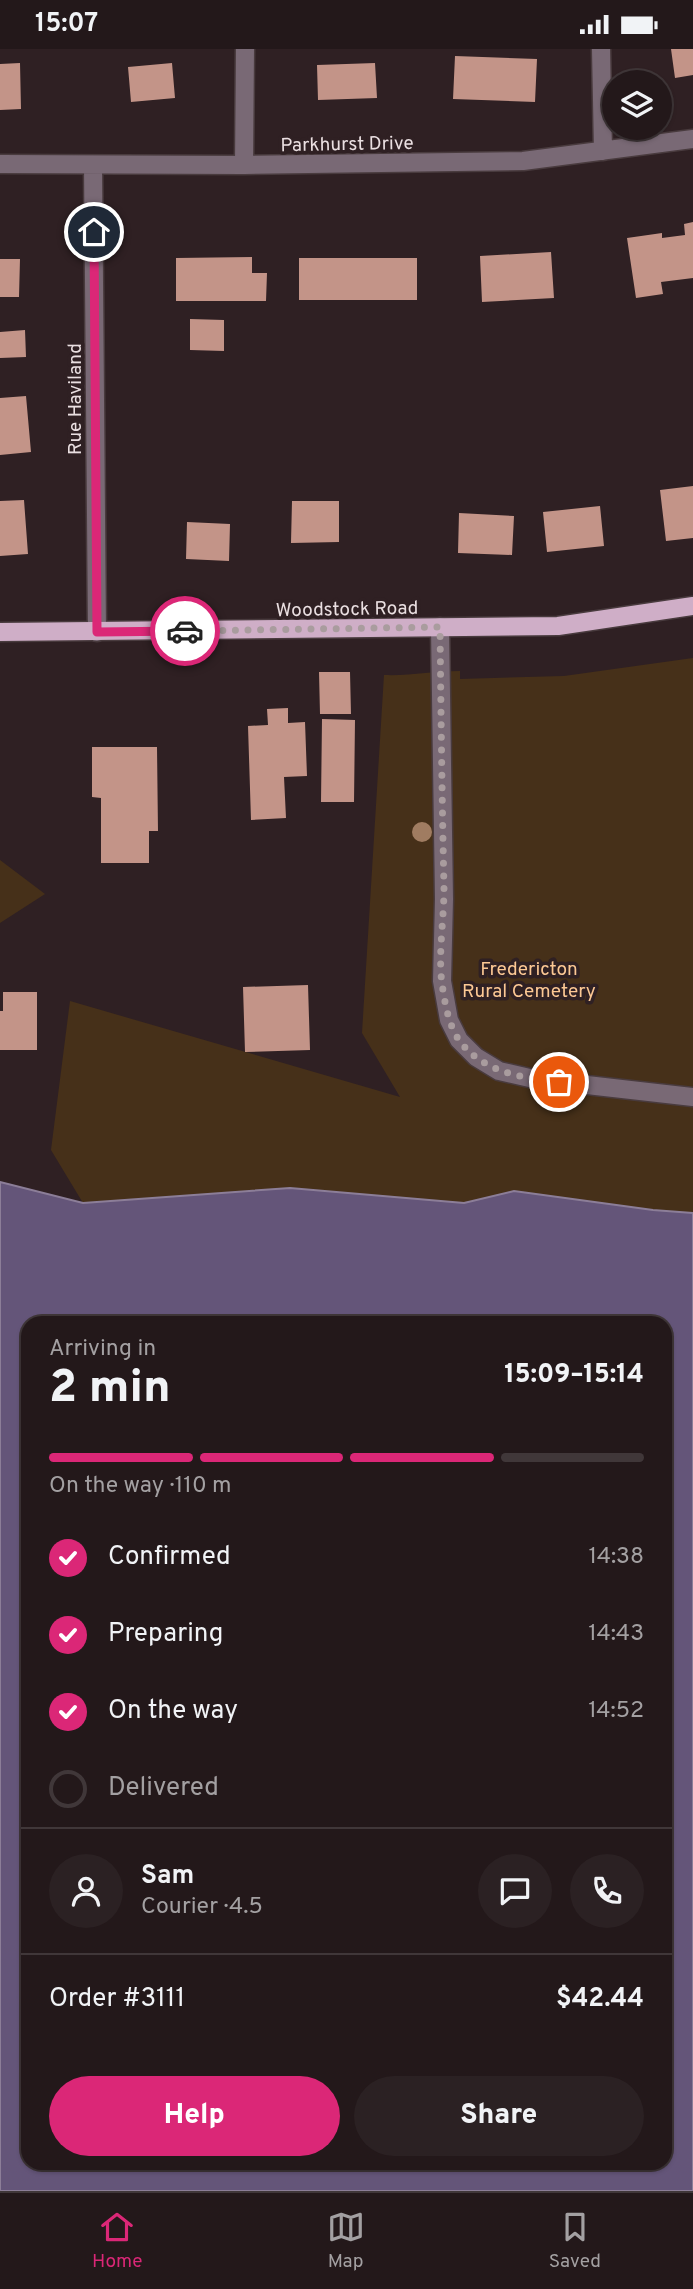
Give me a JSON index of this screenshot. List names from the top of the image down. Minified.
{"streets":{"main road":["Woodstock Road"],"street":["Parkhurst Drive","Rue Haviland"]},"crossings":[["Parkhurst Drive","Rue Haviland"],["Rue Haviland","Woodstock Road"]],"parks":["Fredericton Rural Cemetery"],"page":{"status":"15:07","heading":["2 min","Arriving in","15:09–15:14"],"panel":["Sam","Courier · 4.5","Order #3111","$42.44"],"bar":"On the way · 110 m","list":[["Confirmed","14:38"],["Preparing","14:43"],["On the way","14:52"],"Delivered"],"buttons":["Help","Share"],"tabs":["Home","Map","Saved"]}}
